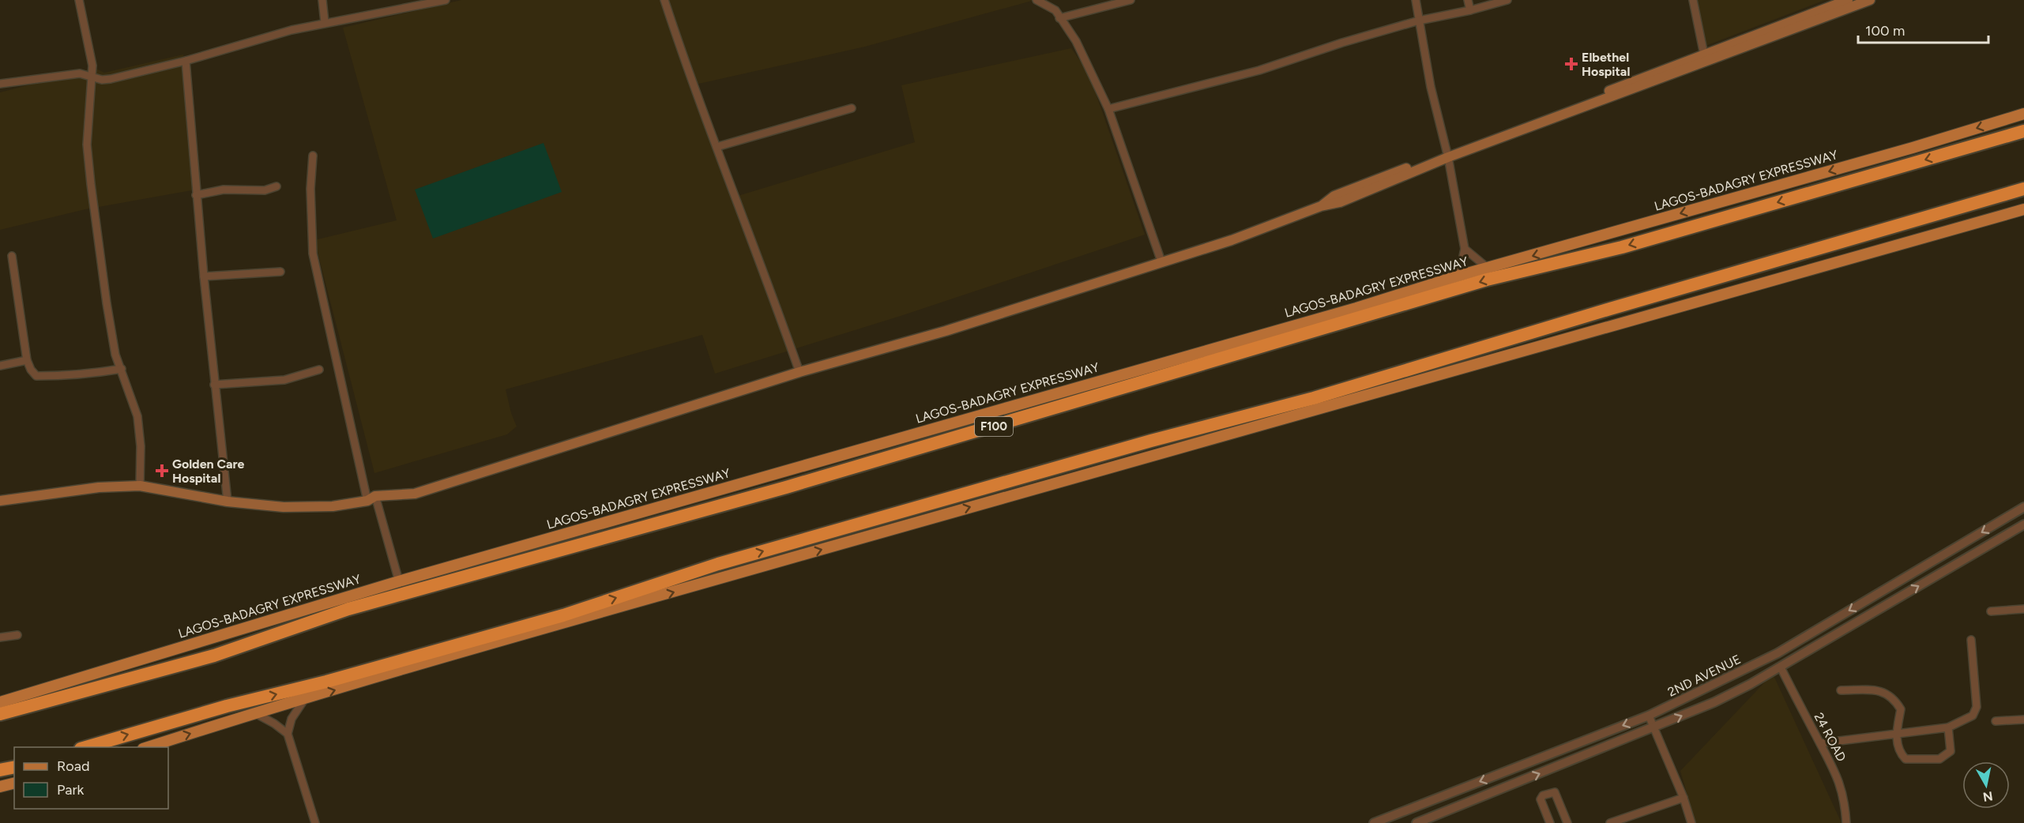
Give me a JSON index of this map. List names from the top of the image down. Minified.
{"streets":{"highway":["LAGOS-BADAGRY EXPRESSWAY","F100"],"street":["2ND AVENUE","24 ROAD"]},"crossings":[["2ND AVENUE","24 ROAD"]],"places":{"health":["Elbethel Hospital","Golden Care Hospital"]},"legend":["Road","Park"],"scale_bar":"100 m","north":"bottom"}
